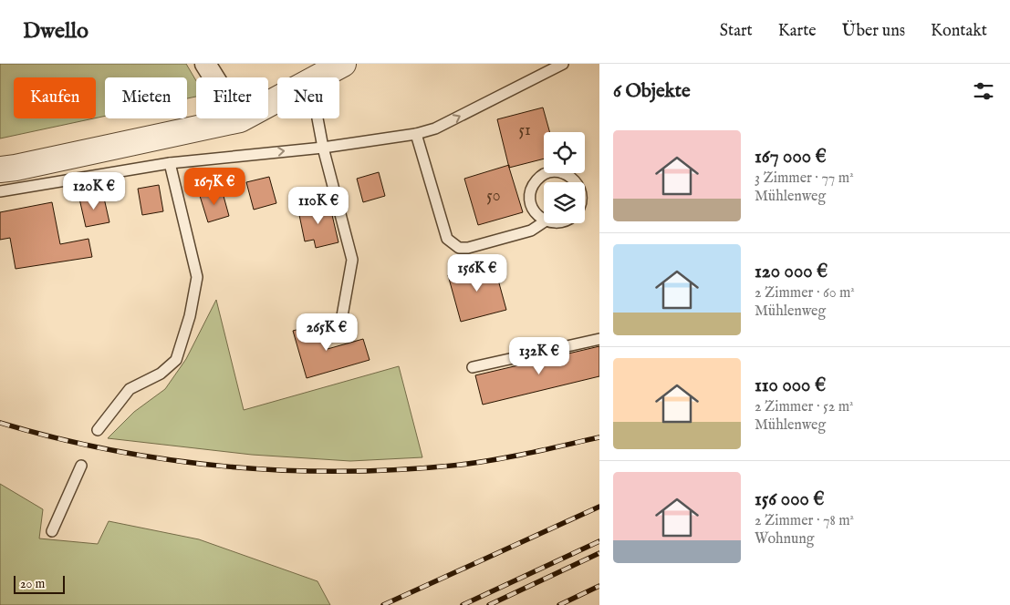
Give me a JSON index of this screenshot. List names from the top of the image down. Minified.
{"house_numbers":["51","50"],"scale_bar":"20 m","page":{"header":"Dwello","nav":["Start","Karte","Über uns","Kontakt"],"heading":"6 Objekte","chip":["Kaufen","Mieten","Filter","Neu"],"list":[{"name":"167 000 €","note":"3 Zimmer · 77 m² · Mühlenweg"},{"name":"120 000 €","note":"2 Zimmer · 60 m² · Mühlenweg"},{"name":"110 000 €","note":"2 Zimmer · 52 m² · Mühlenweg"},{"name":"156 000 €","note":"2 Zimmer · 78 m² · Wohnung"}],"price":["167K €","120K €","110K €","156K €","265K €","132K €"],"scale":"20 m"}}
